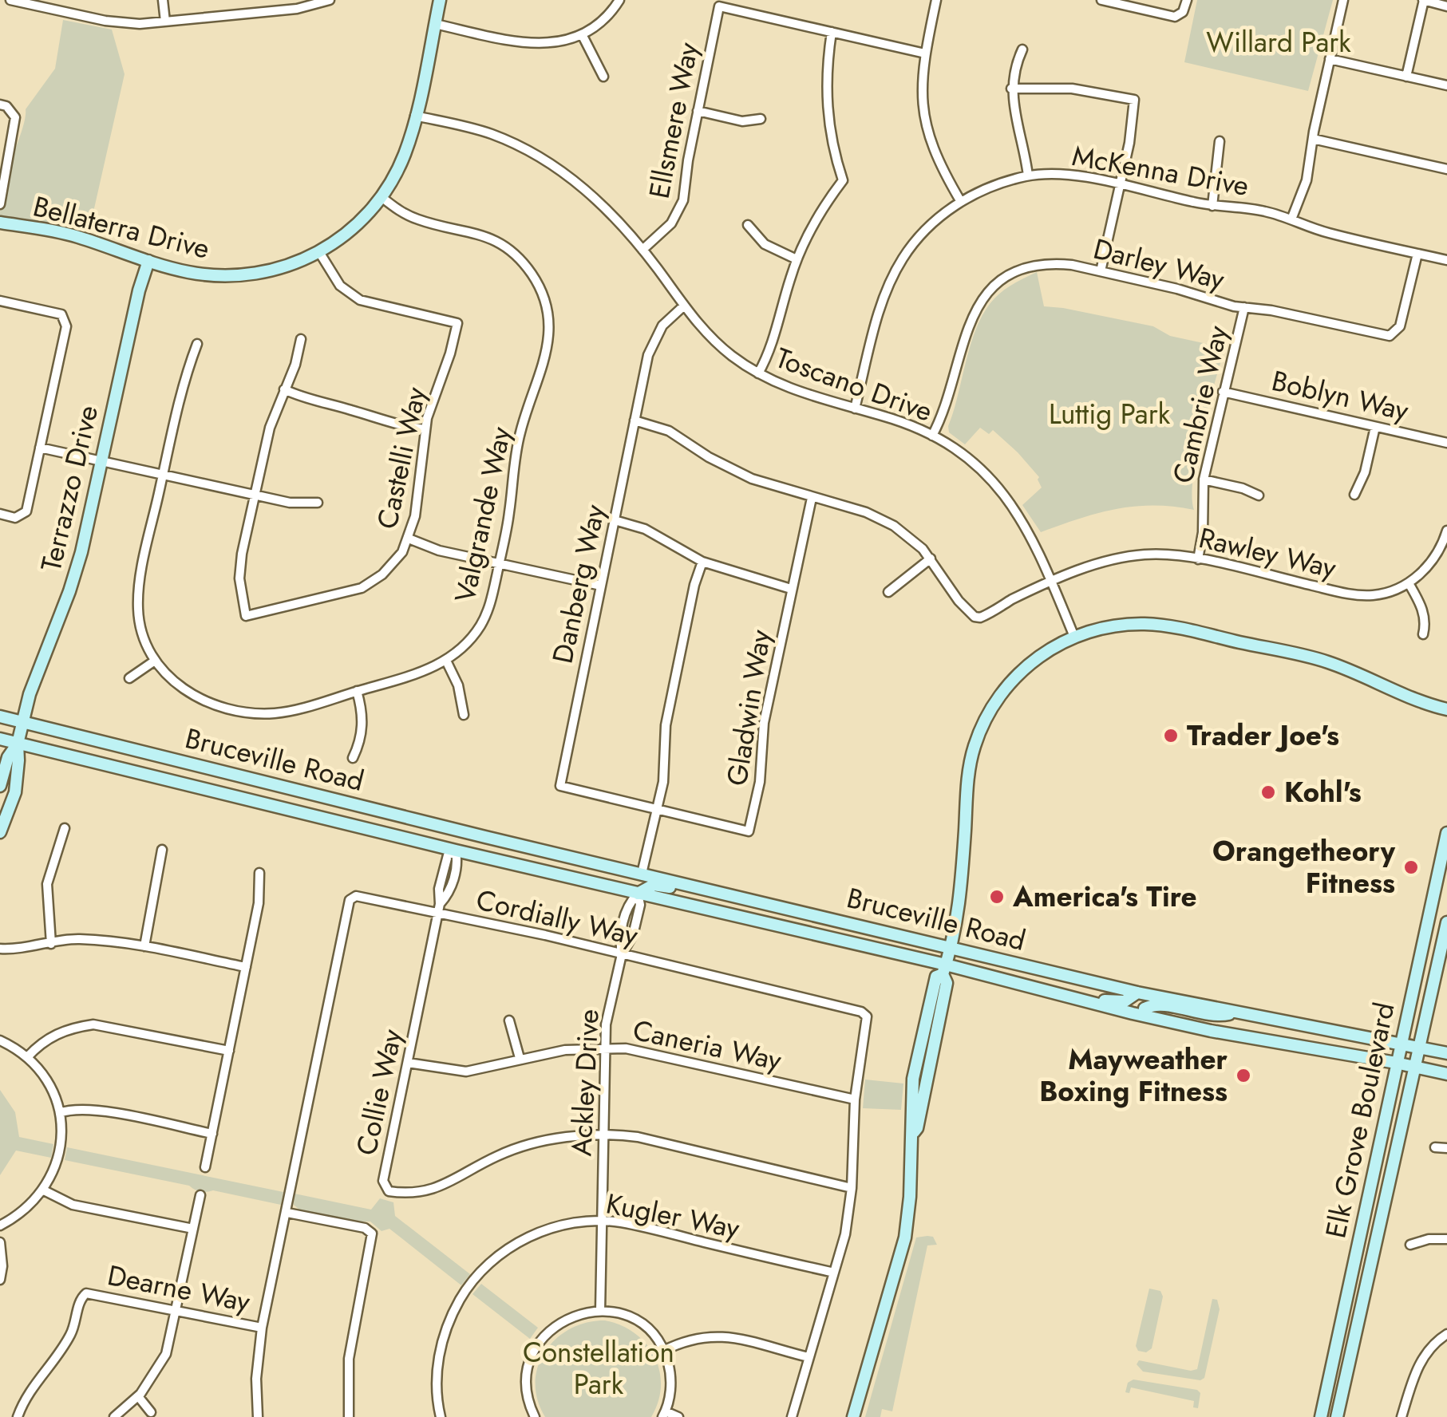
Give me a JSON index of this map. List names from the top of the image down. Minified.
{"streets":{"main road":["Bellaterra Drive","Terrazzo Drive","Bruceville Road","Elk Grove Boulevard"],"street":["Ellsmere Way","McKenna Drive","Darley Way","Toscano Drive","Boblyn Way","Cambrie Way","Castelli Way","Valgrande Way","Rawley Way","Danberg Way","Gladwin Way","Cordially Way","Caneria Way","Ackley Drive","Collie Way","Kugler Way","Dearne Way"]},"crossings":[["Ellsmere Way","Toscano Drive"],["McKenna Drive","Darley Way"],["McKenna Drive","Toscano Drive"],["Bellaterra Drive","Toscano Drive"],["Bellaterra Drive","Castelli Way"],["Bellaterra Drive","Terrazzo Drive"],["Bellaterra Drive","Valgrande Way"],["Darley Way","Toscano Drive"],["Darley Way","Cambrie Way"],["Toscano Drive","Rawley Way"],["Toscano Drive","Danberg Way"],["Boblyn Way","Cambrie Way"],["Cambrie Way","Rawley Way"],["Terrazzo Drive","Bruceville Road"],["Danberg Way","Gladwin Way"],["Bruceville Road","Ackley Drive"],["Bruceville Road","Collie Way"],["Bruceville Road","Elk Grove Boulevard"],["Cordially Way","Caneria Way"],["Cordially Way","Ackley Drive"],["Cordially Way","Collie Way"],["Cordially Way","Kugler Way"],["Cordially Way","Dearne Way"],["Caneria Way","Ackley Drive"],["Caneria Way","Collie Way"],["Ackley Drive","Collie Way"],["Ackley Drive","Kugler Way"]],"parks":["Willard Park","Luttig Park","Constellation Park"],"places":["Trader Joe's","Kohl's","Orangetheory Fitness","America's Tire","Mayweather Boxing Fitness"]}
